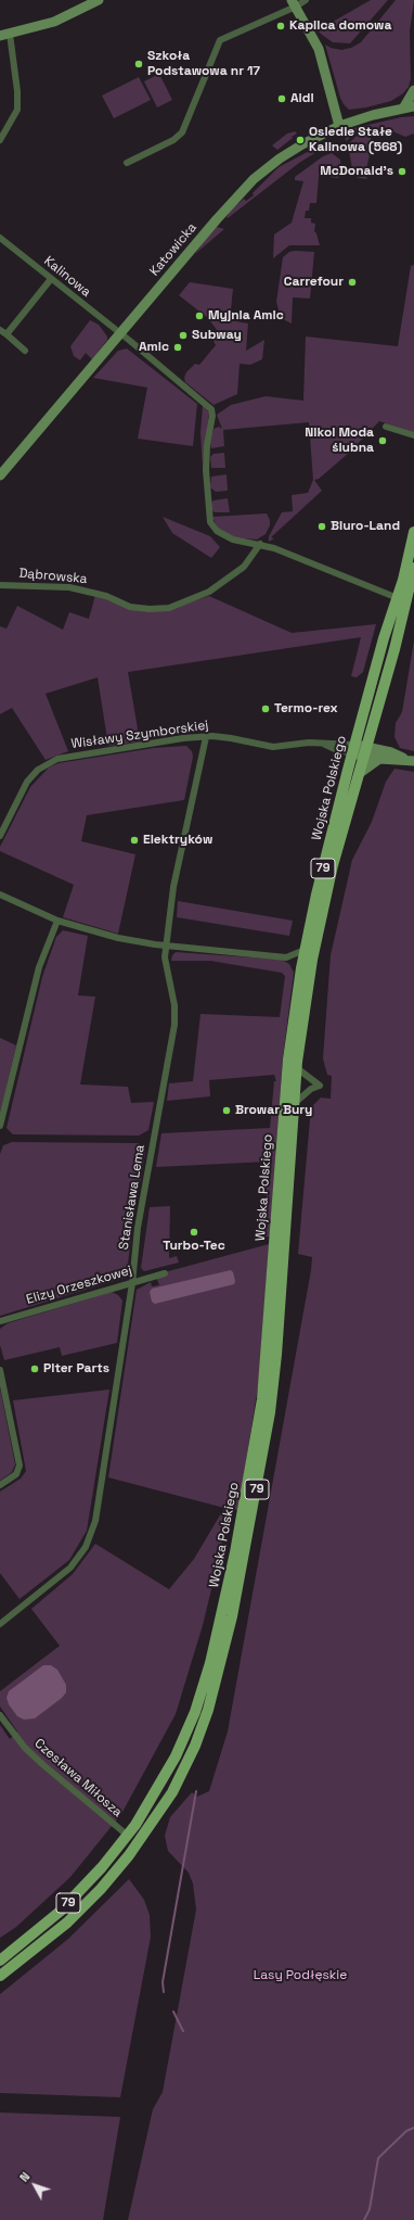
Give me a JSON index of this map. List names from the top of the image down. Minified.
{"streets":{"main road":["Wojska Polskiego","79"],"street":["Katowicka","Kalinowa","Dąbrowska","Wisławy Szymborskiej","Stanisława Lema","Elizy Orzeszkowej","Czesława Miłosza"]},"crossings":[["Katowicka","Kalinowa"],["Kalinowa","Dąbrowska"],["Wisławy Szymborskiej","Wojska Polskiego"],["Wisławy Szymborskiej","Stanisława Lema"],["Wojska Polskiego","79"],["Wojska Polskiego","Czesława Miłosza"],["79","Czesława Miłosza"],["Stanisława Lema","Elizy Orzeszkowej"]],"parks":["Lasy Podłęskie"],"places":["Kaplica domowa","Szkoła Podstawowa nr 17","Aldi","Osiedle Stałe Kalinowa (568)","McDonald's","Carrefour","Myjnia Amic","Subway","Amic","Nikol Moda ślubna","Biuro-Land","Termo-rex","Elektryków","Browar Bury","Turbo-Tec","Piter Parts"],"north":"top left"}
